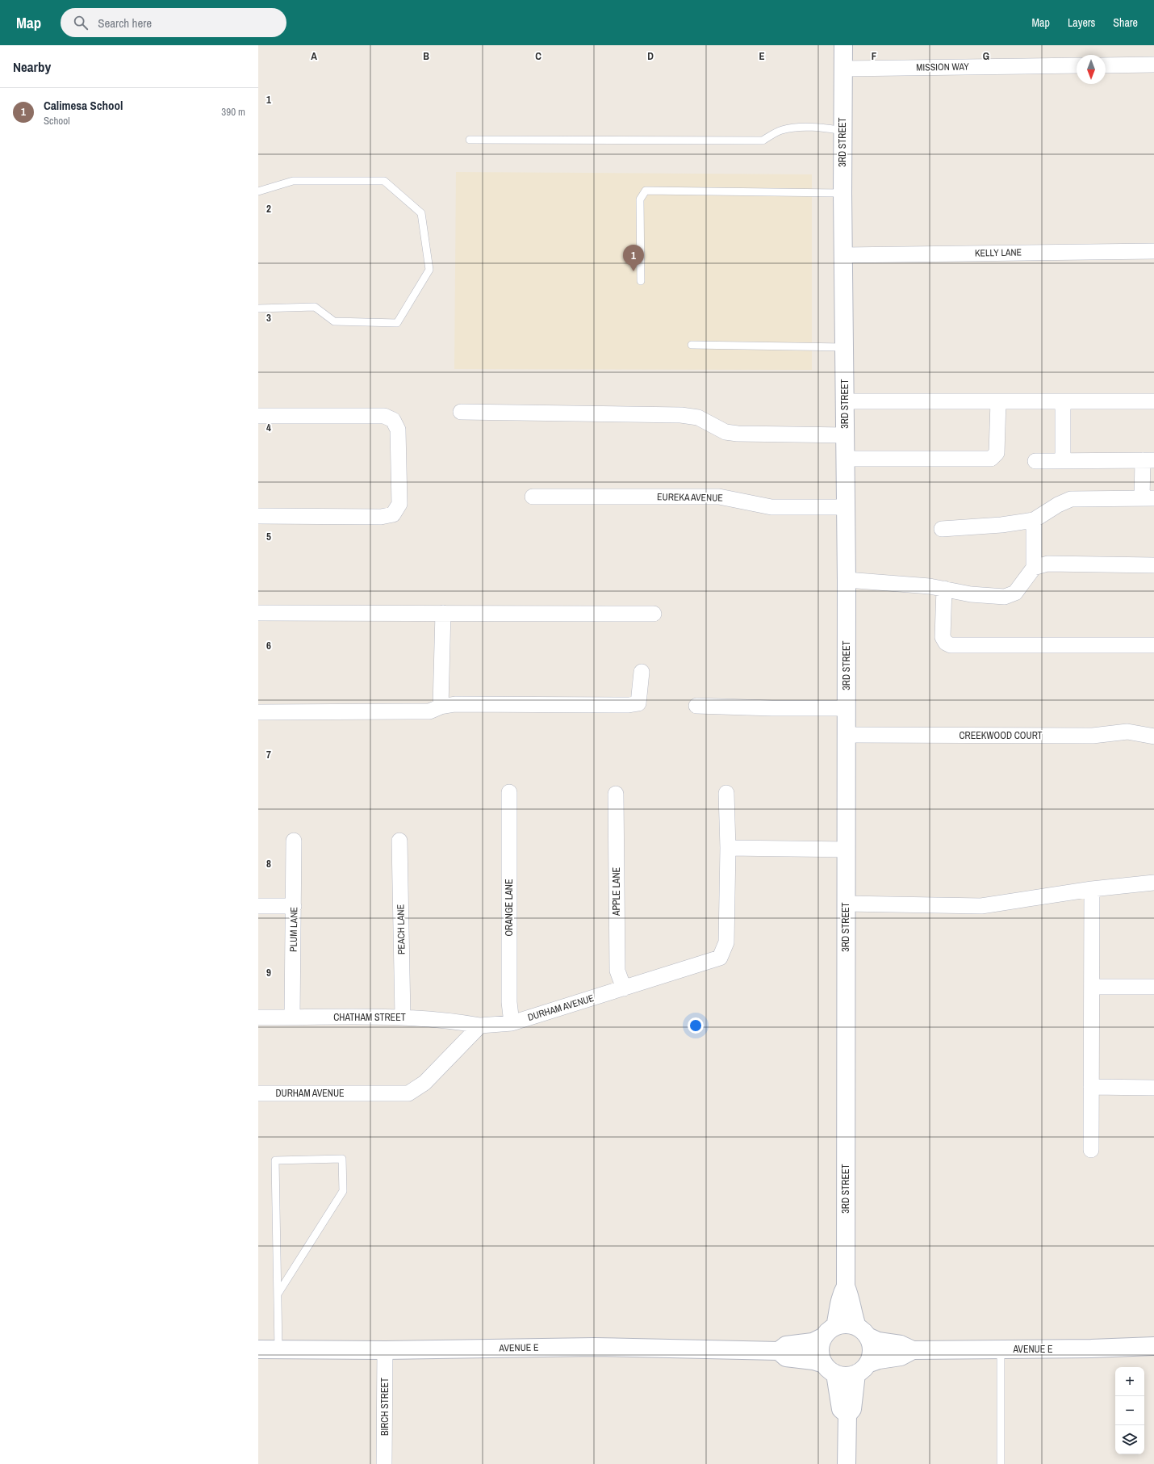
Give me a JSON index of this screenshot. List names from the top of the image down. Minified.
{"streets":{"street":["MISSION WAY","3RD STREET","KELLY LANE","EUREKA AVENUE","CREEKWOOD COURT","APPLE LANE","ORANGE LANE","PLUM LANE","PEACH LANE","DURHAM AVENUE","CHATHAM STREET","AVENUE E","BIRCH STREET"]},"crossings":[["MISSION WAY","3RD STREET"],["3RD STREET","KELLY LANE"],["3RD STREET","EUREKA AVENUE"],["3RD STREET","CREEKWOOD COURT"],["3RD STREET","AVENUE E"],["APPLE LANE","DURHAM AVENUE"],["ORANGE LANE","DURHAM AVENUE"],["PLUM LANE","CHATHAM STREET"],["PEACH LANE","CHATHAM STREET"],["DURHAM AVENUE","CHATHAM STREET"],["AVENUE E","BIRCH STREET"]],"north":"bottom","page":{"header":"Map","search":"Search here","nav":["Map","Layers","Share"],"heading":"Nearby","list":[{"mark":"1","name":"Calimesa School","note":"School","value":"390 m"}],"pins":"1","map_buttons":["+","−"]},"grid":{"columns":["A","B","C","D","E","F","G"],"rows":["1","2","3","4","5","6","7","8","9"]}}
